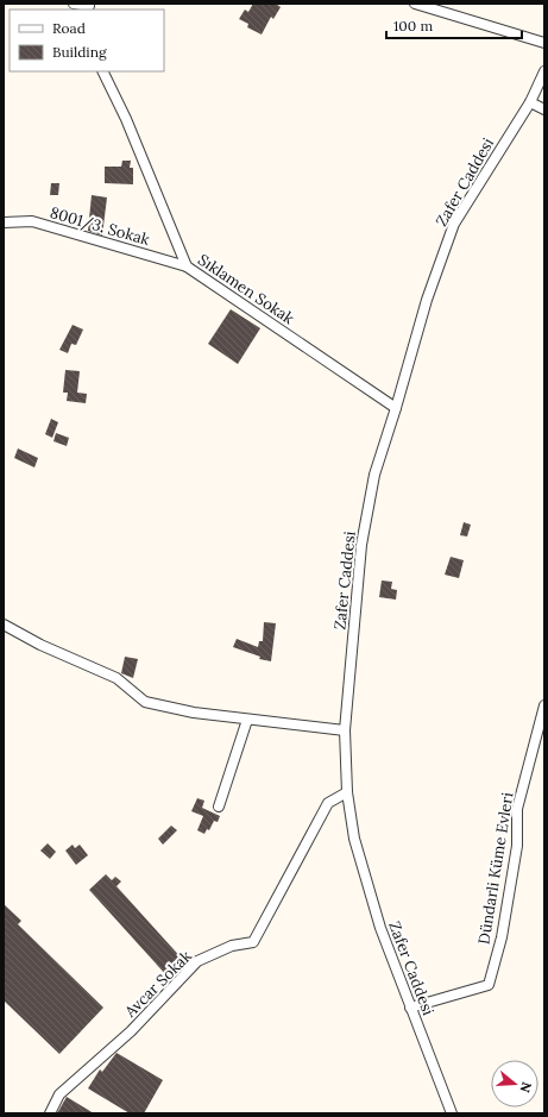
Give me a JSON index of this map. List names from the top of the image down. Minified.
{"streets":{"street":["Zafer Caddesi","8001/3. Sokak","Sıklamen Sokak","Dündarli Küme Evleri","Avcar Sokak"]},"crossings":[["Zafer Caddesi","Sıklamen Sokak"],["Zafer Caddesi","Dündarli Küme Evleri"],["Zafer Caddesi","Avcar Sokak"],["8001/3. Sokak","Sıklamen Sokak"]],"legend":["Road","Building"],"scale_bar":"100 m","north":"right"}
